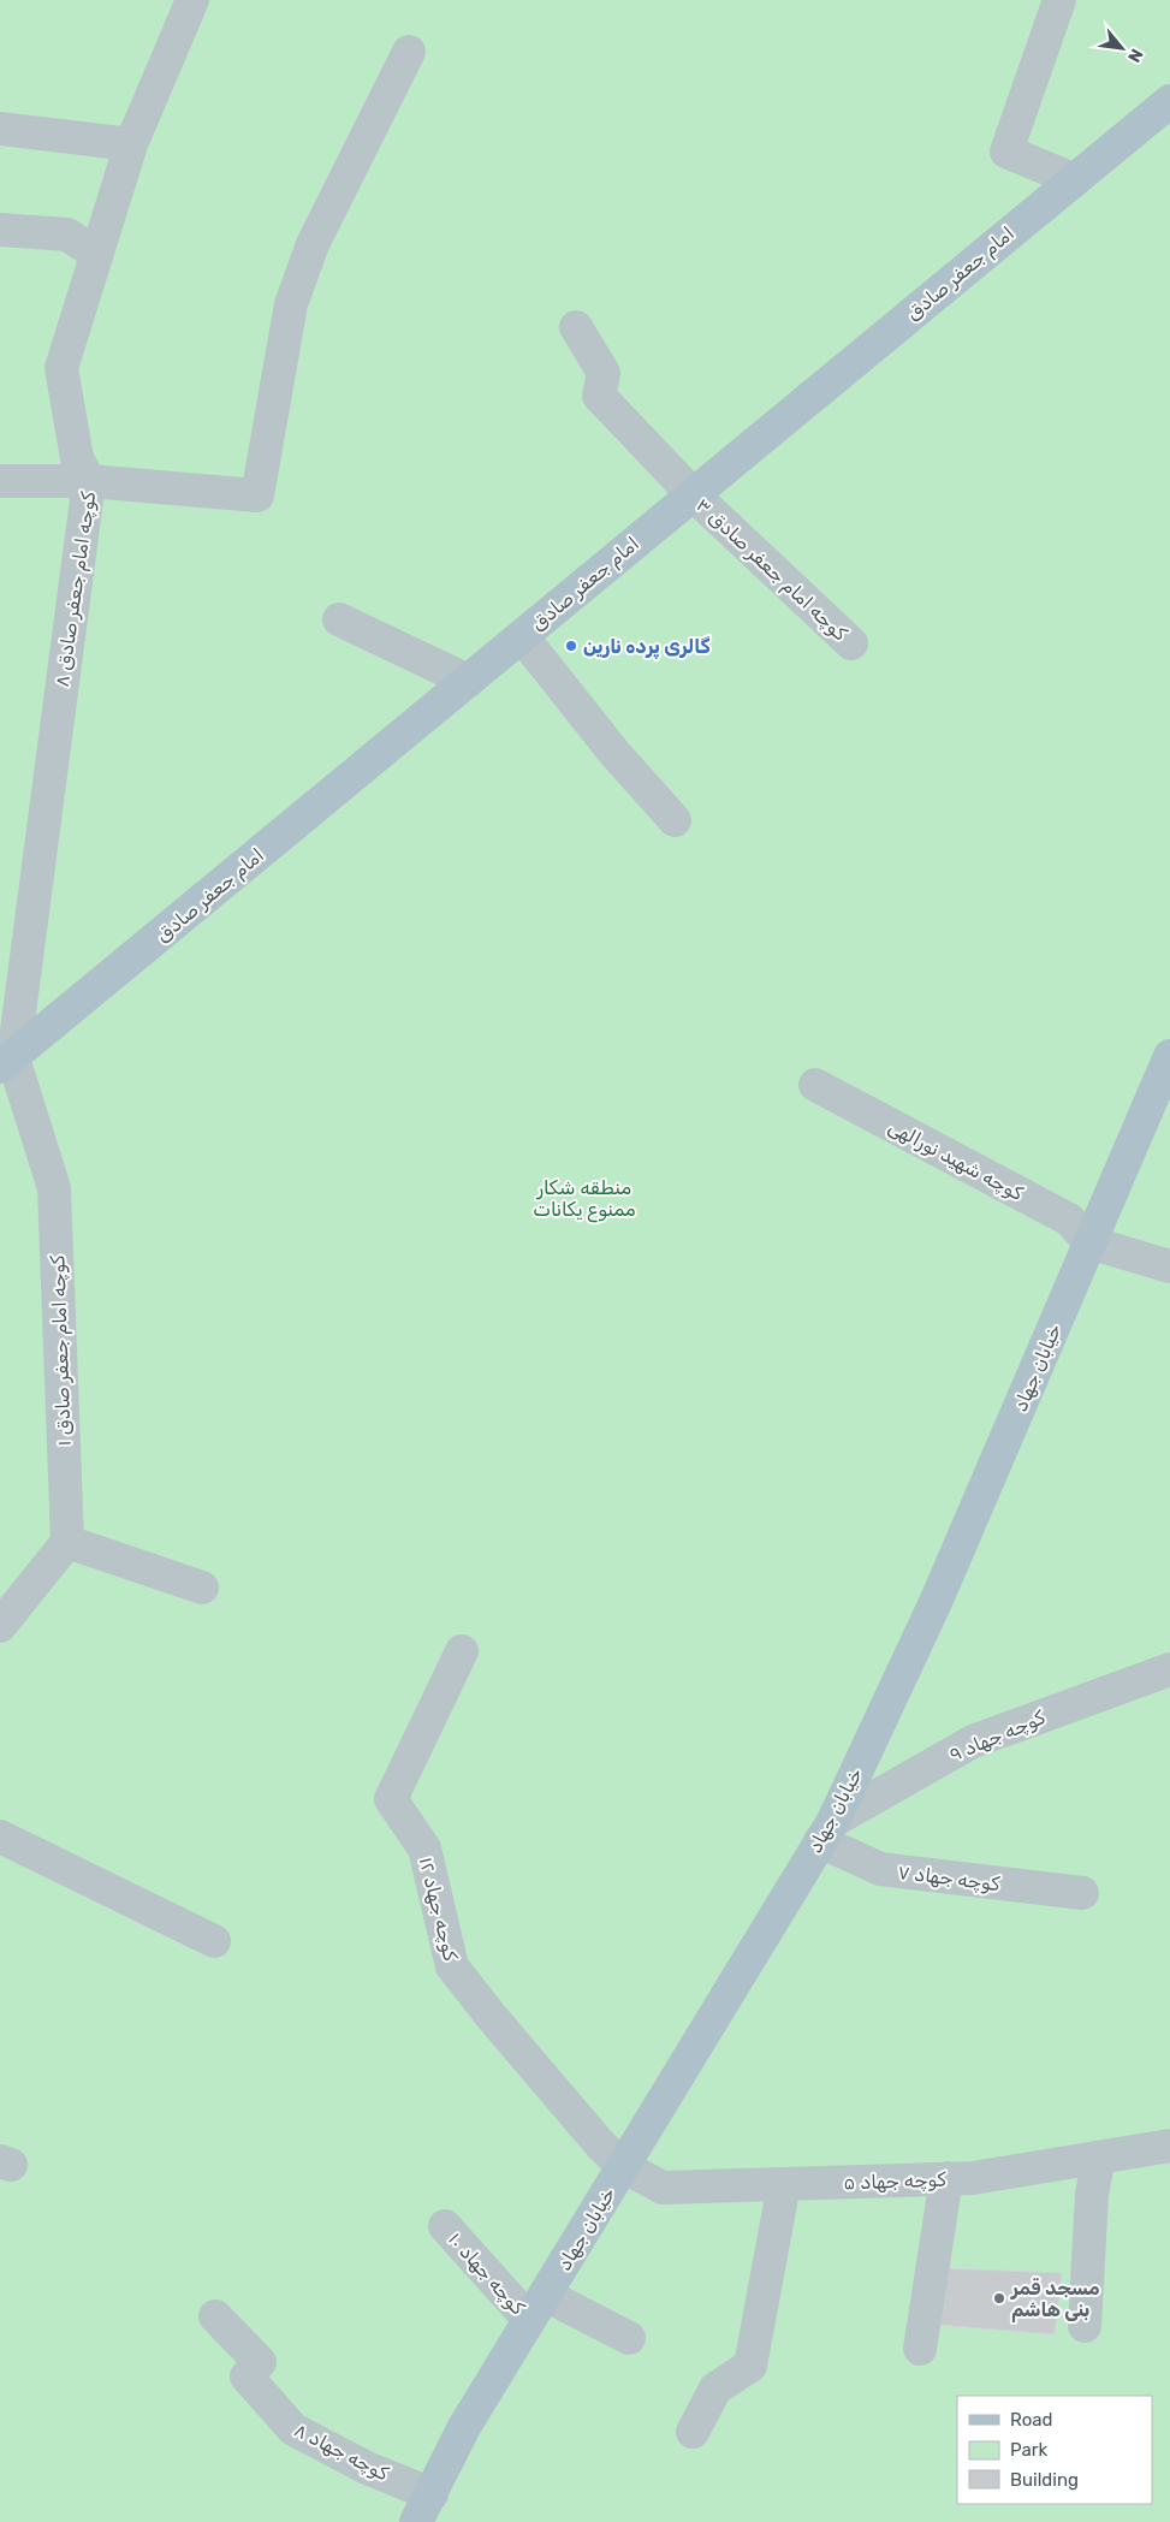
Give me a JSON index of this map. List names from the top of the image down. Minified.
{"streets":{"main road":["امام جعفر صادق","خیابان جهاد"],"street":["کوچه امام جعفر صادق ۳","کوچه امام جعفر صادق ۸","کوچه شهید نورالهی","کوچه امام جعفر صادق ۱","کوچه جهاد ۹","کوچه جهاد ۷","کوچه جهاد ۱۲","کوچه جهاد ۵","کوچه جهاد ۱۰","کوچه جهاد ۸"]},"crossings":[["امام جعفر صادق","کوچه امام جعفر صادق ۳"],["امام جعفر صادق","کوچه امام جعفر صادق ۸"],["امام جعفر صادق","کوچه امام جعفر صادق ۱"],["کوچه امام جعفر صادق ۸","کوچه امام جعفر صادق ۱"],["کوچه شهید نورالهی","خیابان جهاد"],["خیابان جهاد","کوچه جهاد ۹"],["خیابان جهاد","کوچه جهاد ۷"],["خیابان جهاد","کوچه جهاد ۱۲"],["خیابان جهاد","کوچه جهاد ۵"],["خیابان جهاد","کوچه جهاد ۱۰"],["خیابان جهاد","کوچه جهاد ۸"],["کوچه جهاد ۹","کوچه جهاد ۷"],["کوچه جهاد ۱۲","کوچه جهاد ۵"]],"parks":["منطقه شکار ممنوع یکانات"],"places":["گالری پرده نارین","مسجد قمر بنی هاشم"],"legend":["Road","Park","Building"],"north":"bottom right"}
